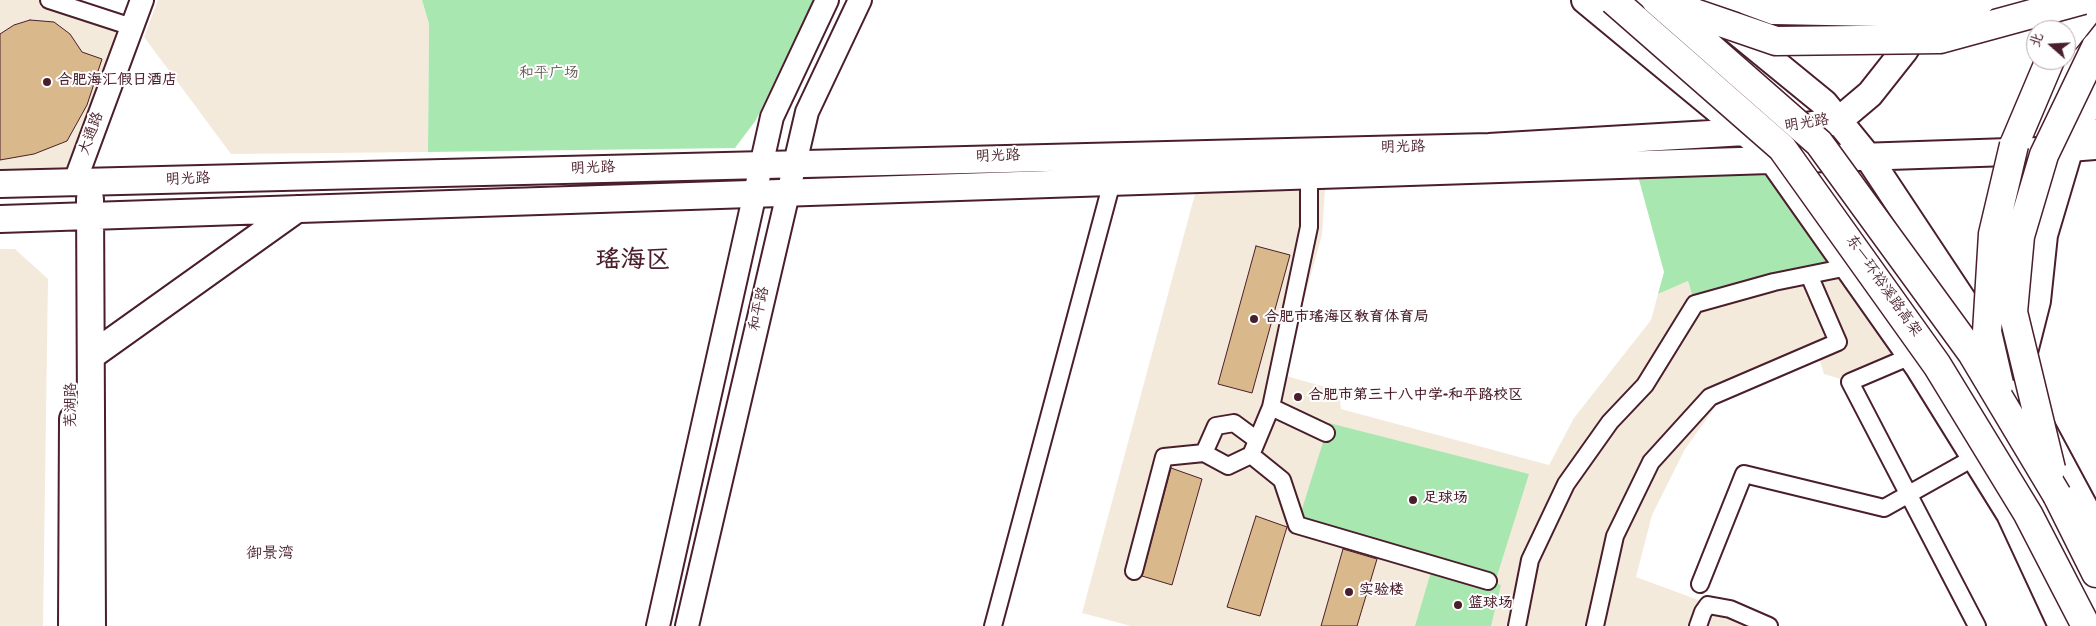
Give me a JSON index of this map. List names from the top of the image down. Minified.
{"streets":{"highway":["东一环裕溪路高架"],"main road":["明光路","大通路","和平路","芜湖路"]},"crossings":[["明光路","大通路"],["明光路","和平路"],["明光路","芜湖路"],["大通路","芜湖路"]],"districts":["瑶海区","御景湾"],"parks":["和平广场"],"places":["合肥海汇假日酒店","合肥市瑶海区教育体育局","合肥市第三十八中学-和平路校区","足球场","实验楼","篮球场"],"north":"left"}
